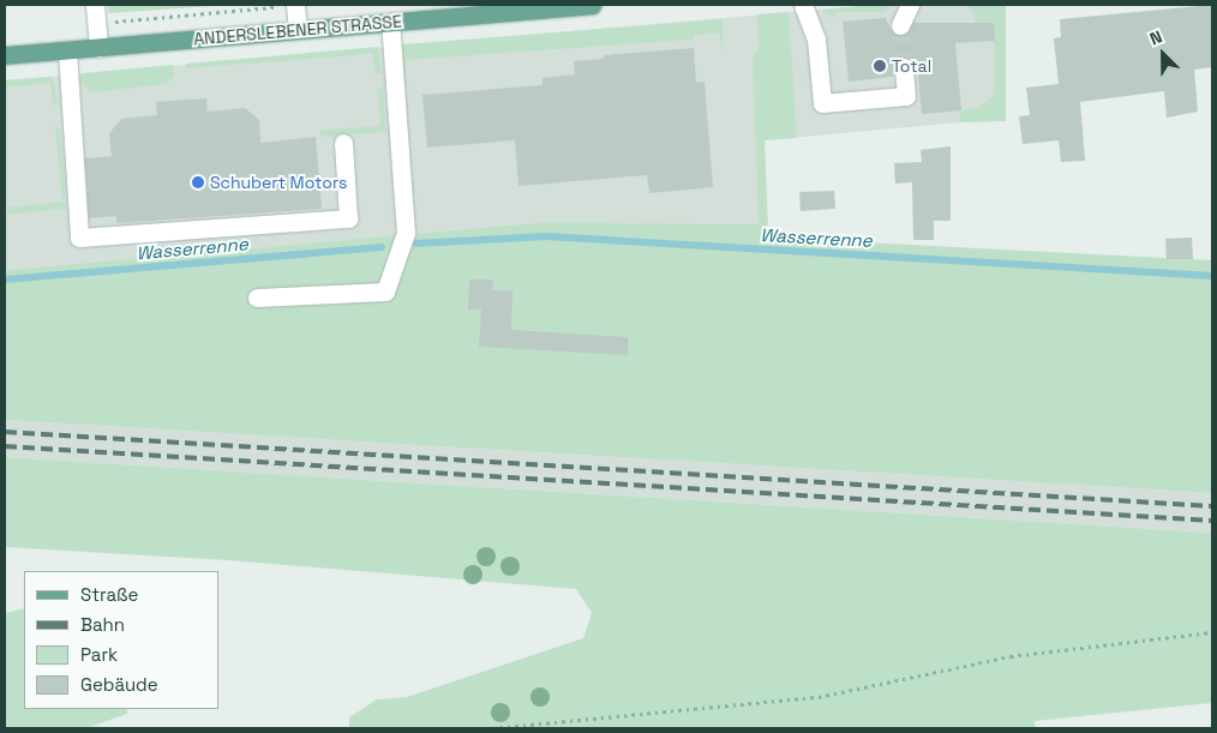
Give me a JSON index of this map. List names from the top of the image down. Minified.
{"streets":{"main road":["ANDERSLEBENER STRASSE"]},"water":["Wasserrenne"],"places":["Total","Schubert Motors"],"legend":["Straße","Bahn","Park","Gebäude"],"north":"top left"}
